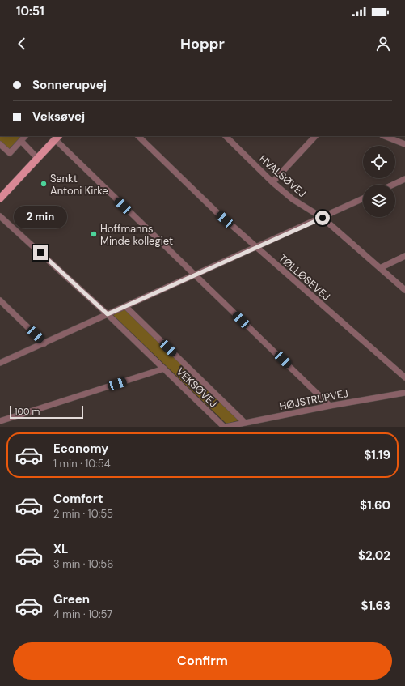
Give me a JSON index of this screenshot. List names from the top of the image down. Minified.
{"streets":{"street":["HVALSØVEJ","TØLLØSEVEJ","VEKSØVEJ","HØJSTRUPVEJ"]},"crossings":[["VEKSØVEJ","HØJSTRUPVEJ"]],"places":["Sankt Antoni Kirke","Hoffmanns Minde kollegiet"],"scale_bar":"100 m","page":{"status":"10:51","header":"Hoppr","banner":["Sonnerupvej","Veksøvej"],"bubble":"2 min","scale":"100 m","list":[{"name":"Economy","note":"1 min · 10:54","value":"$1.19"},{"name":"Comfort","note":"2 min · 10:55","value":"$1.60"},{"name":"XL","note":"3 min · 10:56","value":"$2.02"},{"name":"Green","note":"4 min · 10:57","value":"$1.63"}],"buttons":"Confirm"}}
